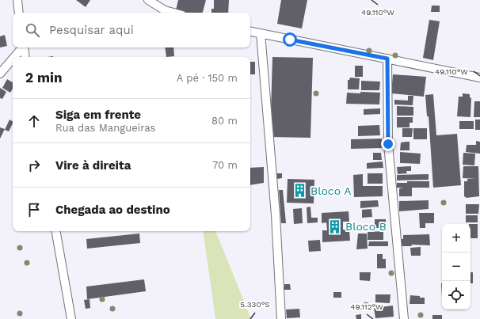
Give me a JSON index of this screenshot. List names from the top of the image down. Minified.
{"places":{"building":["Bloco A","Bloco B"]},"page":{"search":"Pesquisar aqui","heading":["2 min","A pé · 150 m"],"list":[["Siga em frente","Rua das Mangueiras","80 m"],["Vire à direita","70 m"],"Chegada ao destino"],"map_buttons":["+","−"]},"coordinates":["49.110°W","5.330°S","49.112°W"]}
